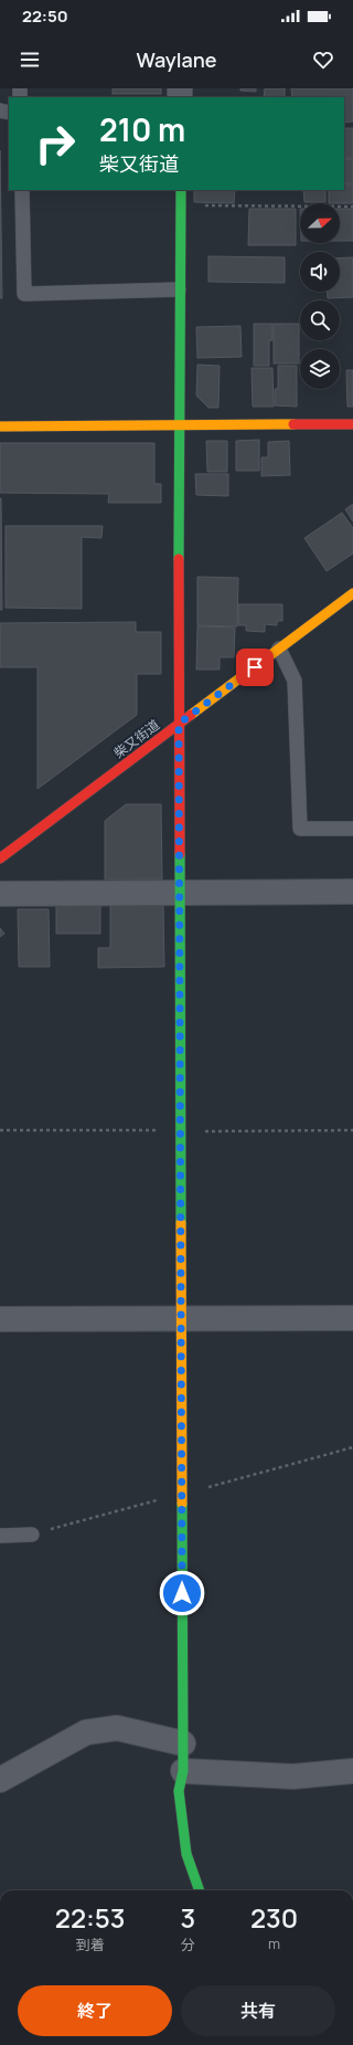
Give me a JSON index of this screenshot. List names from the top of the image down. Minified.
{"streets":{"street":["柴又街道"]},"north":"right","page":{"status":"22:50","header":"Waylane","turn":["210 m","柴又街道"],"eta":["22:53","到着","3","分","230","m"],"buttons":["終了","共有"]}}
